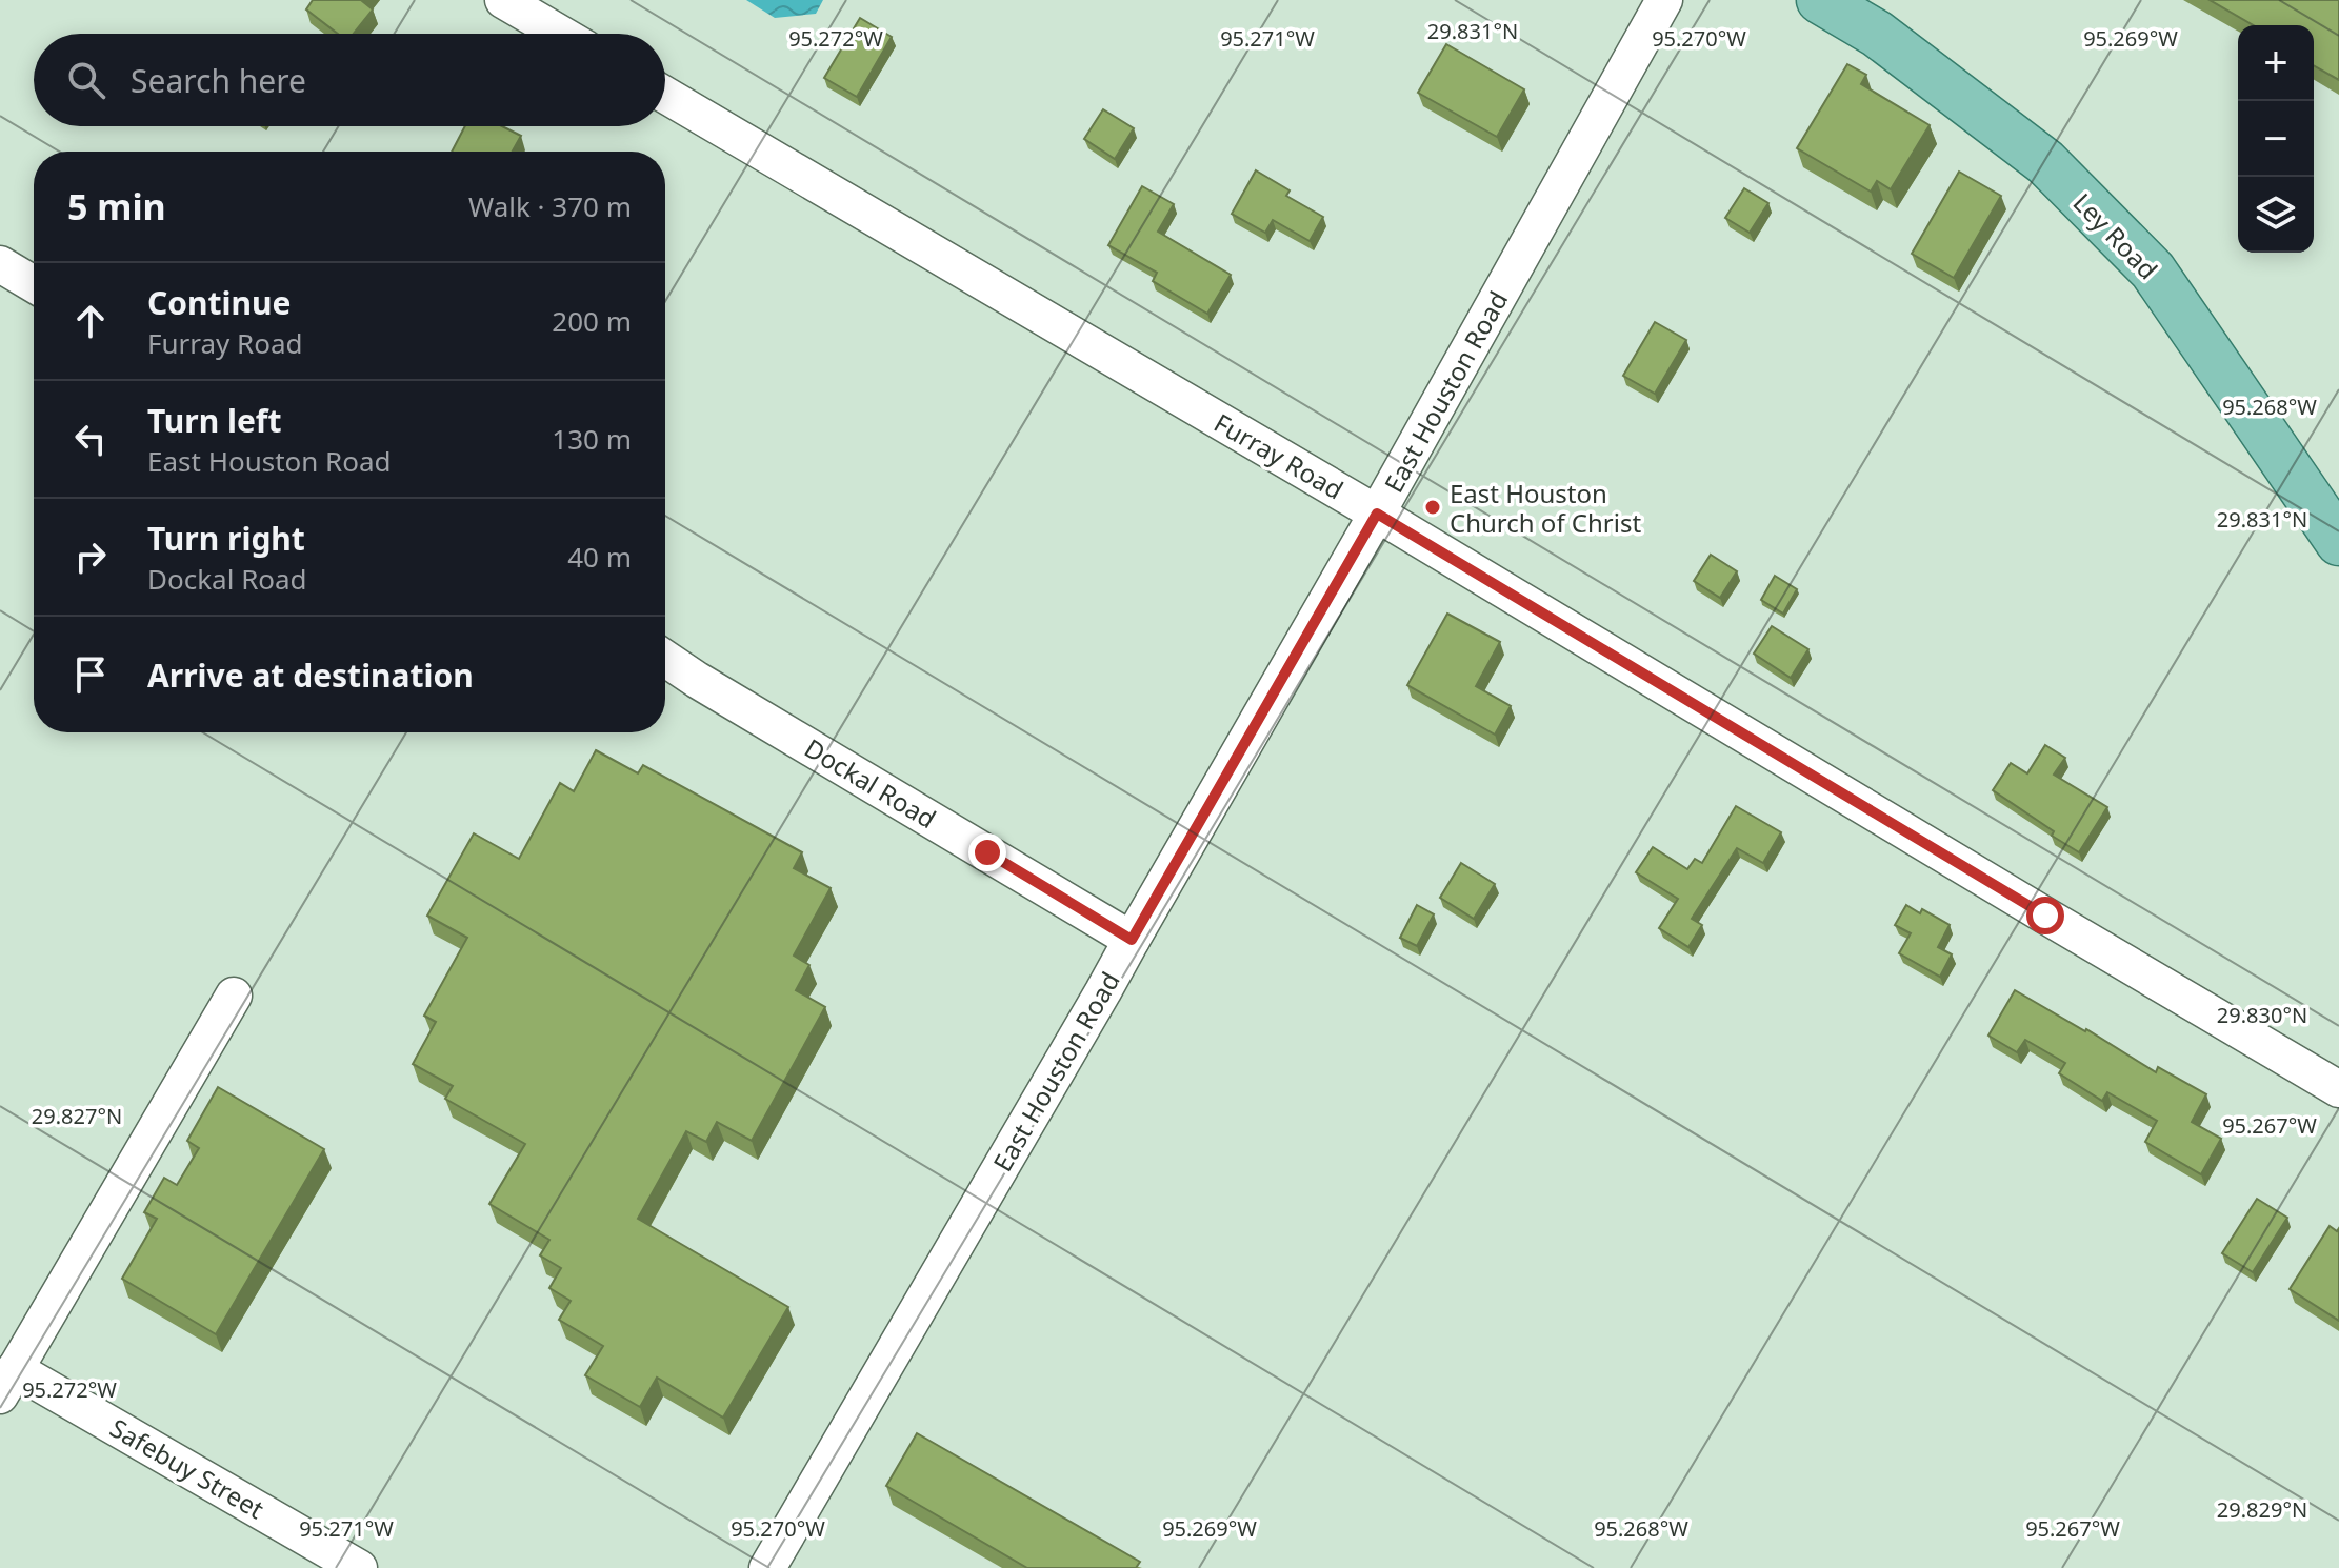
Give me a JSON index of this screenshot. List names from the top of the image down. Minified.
{"streets":{"main road":["Ley Road"],"street":["East Houston Road","Furray Road","Dockal Road","Safebuy Street"]},"crossings":[["East Houston Road","Furray Road"],["East Houston Road","Dockal Road"]],"places":["East Houston Church of Christ"],"page":{"map_buttons":["+","−"],"search":"Search here","heading":["5 min","Walk · 370 m"],"list":[["Continue","Furray Road","200 m"],["Turn left","East Houston Road","130 m"],["Turn right","Dockal Road","40 m"],"Arrive at destination"]},"coordinates":["29.831°N","95.272°W","95.271°W","95.270°W","95.269°W","95.268°W","29.830°N","29.827°N","95.267°W","29.829°N"]}
